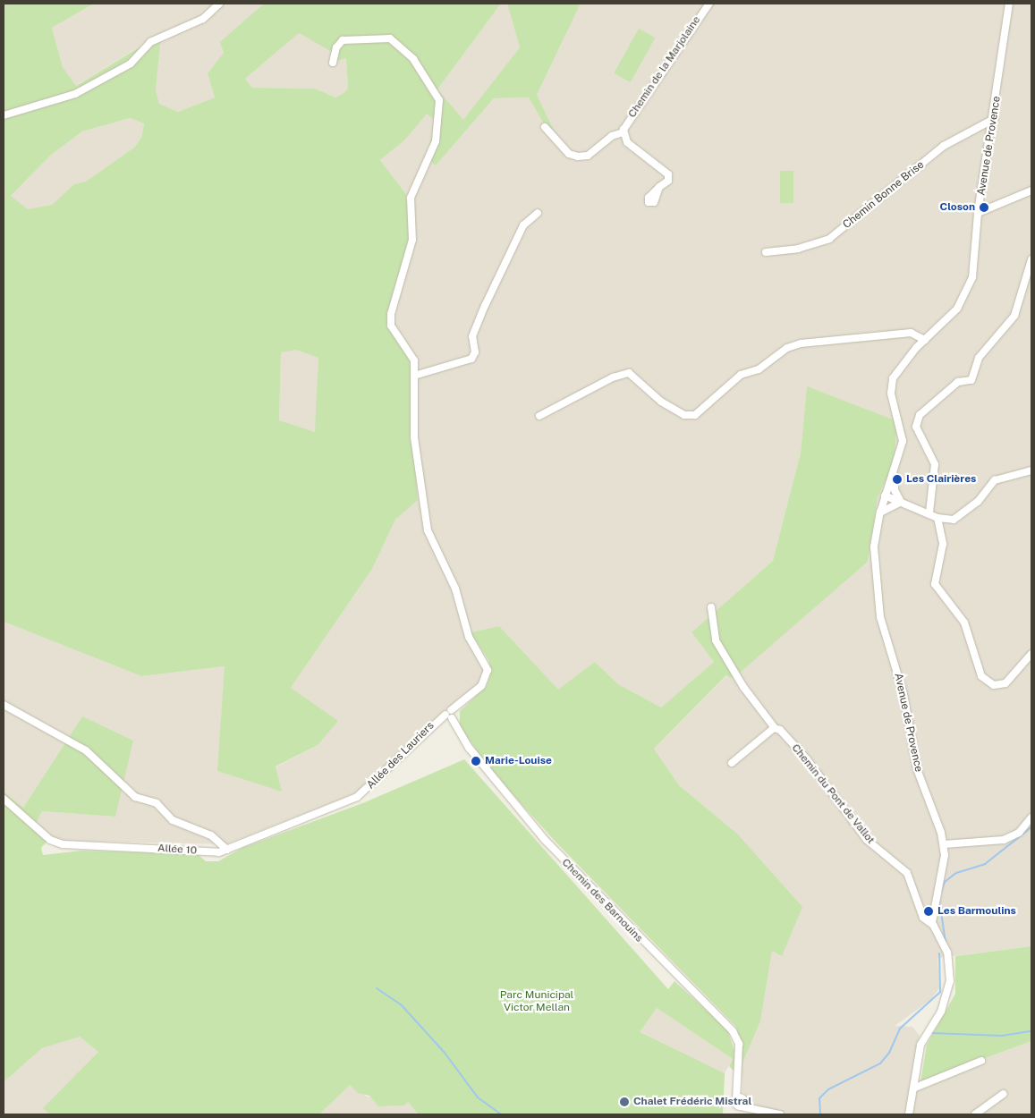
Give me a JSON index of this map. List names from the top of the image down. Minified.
{"streets":{"street":["Chemin de la Marjolaine","Avenue de Provence","Chemin Bonne Brise","Allée des Lauriers","Chemin du Pont de Vallot","Allée 10","Chemin des Barnouins"]},"crossings":[["Avenue de Provence","Chemin Bonne Brise"],["Avenue de Provence","Chemin du Pont de Vallot"],["Allée des Lauriers","Allée 10"],["Allée des Lauriers","Chemin des Barnouins"]],"parks":["Parc Municipal Victor Mellan"],"places":["Closon","Les Clairières","Marie-Louise","Les Barmoulins","Chalet Frédéric Mistral"]}
